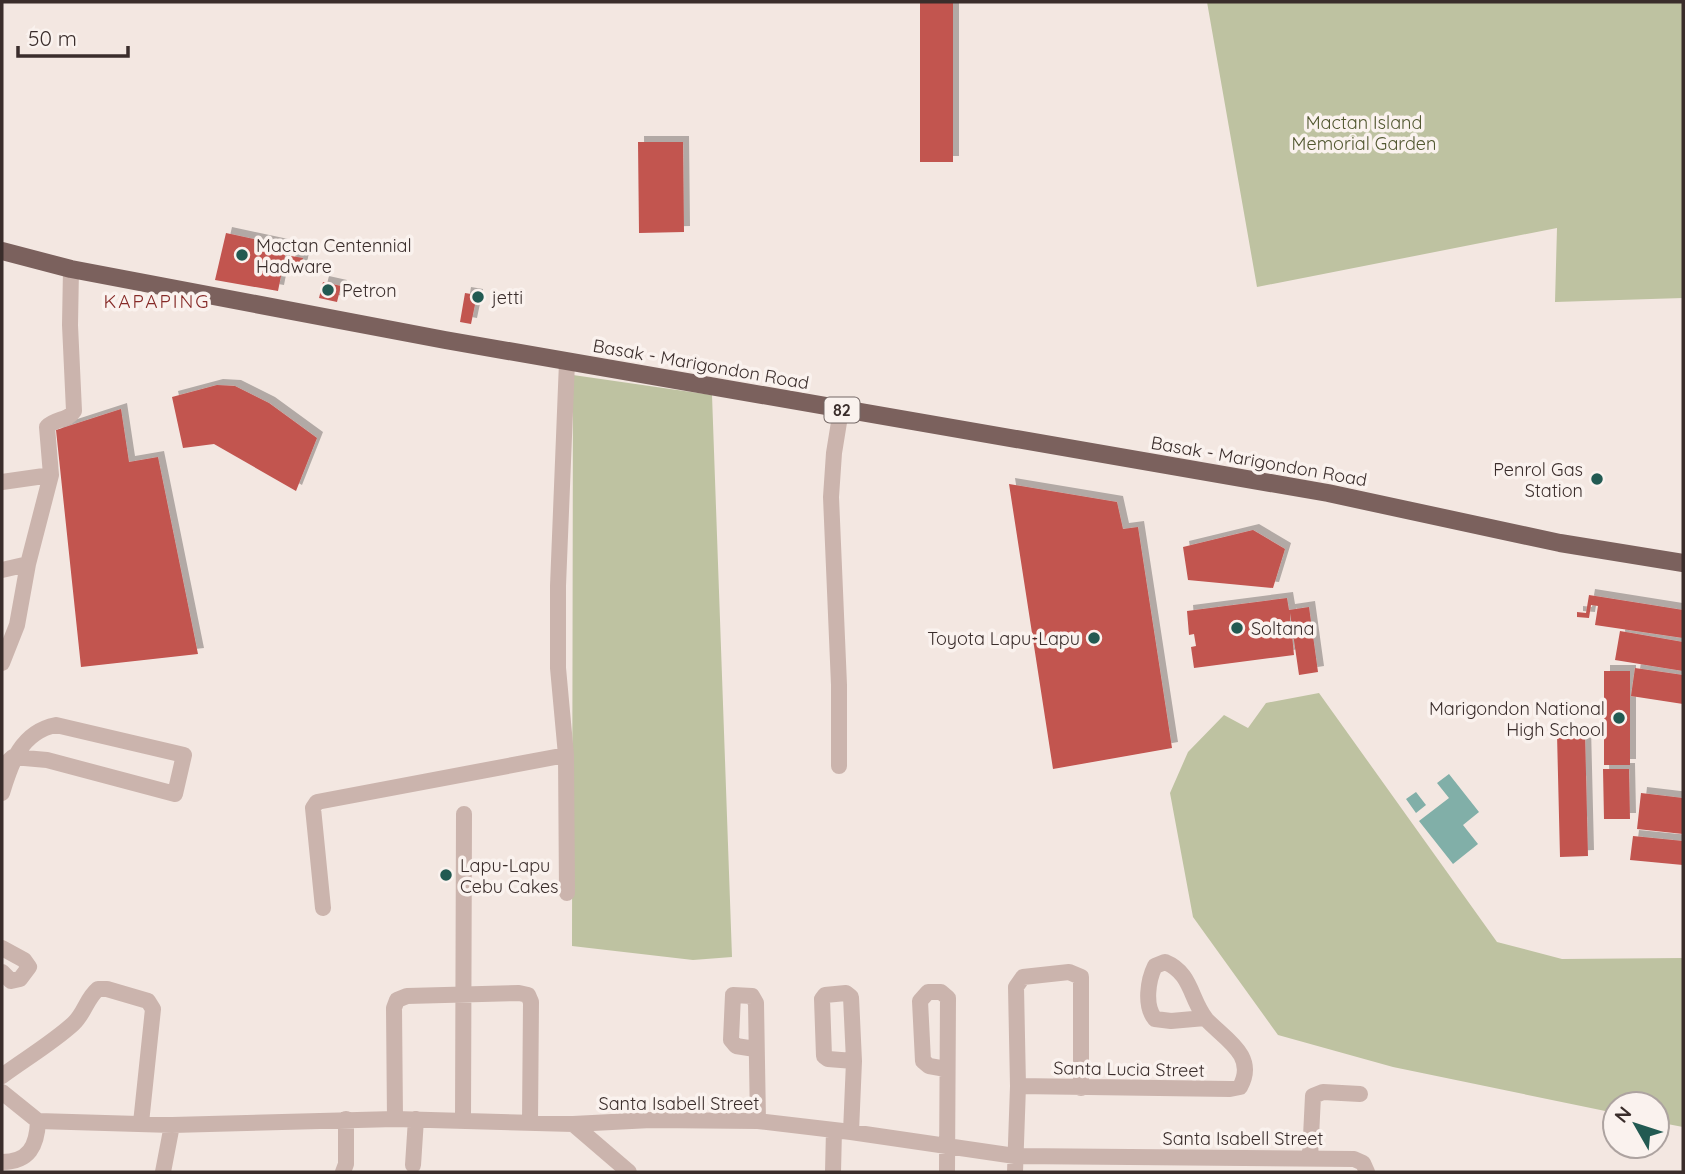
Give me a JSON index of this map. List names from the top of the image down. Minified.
{"streets":{"main road":["Basak - Marigondon Road","82"],"street":["Santa Lucia Street","Santa Isabell Street"]},"districts":["KAPAPING"],"parks":["Mactan Island Memorial Garden"],"places":["Mactan Centennial Hadware","Petron","jetti","Penrol Gas Station","Soltana","Toyota Lapu-Lapu","Marigondon National High School","Lapu-Lapu Cebu Cakes"],"scale_bar":"50 m","north":"top left"}
